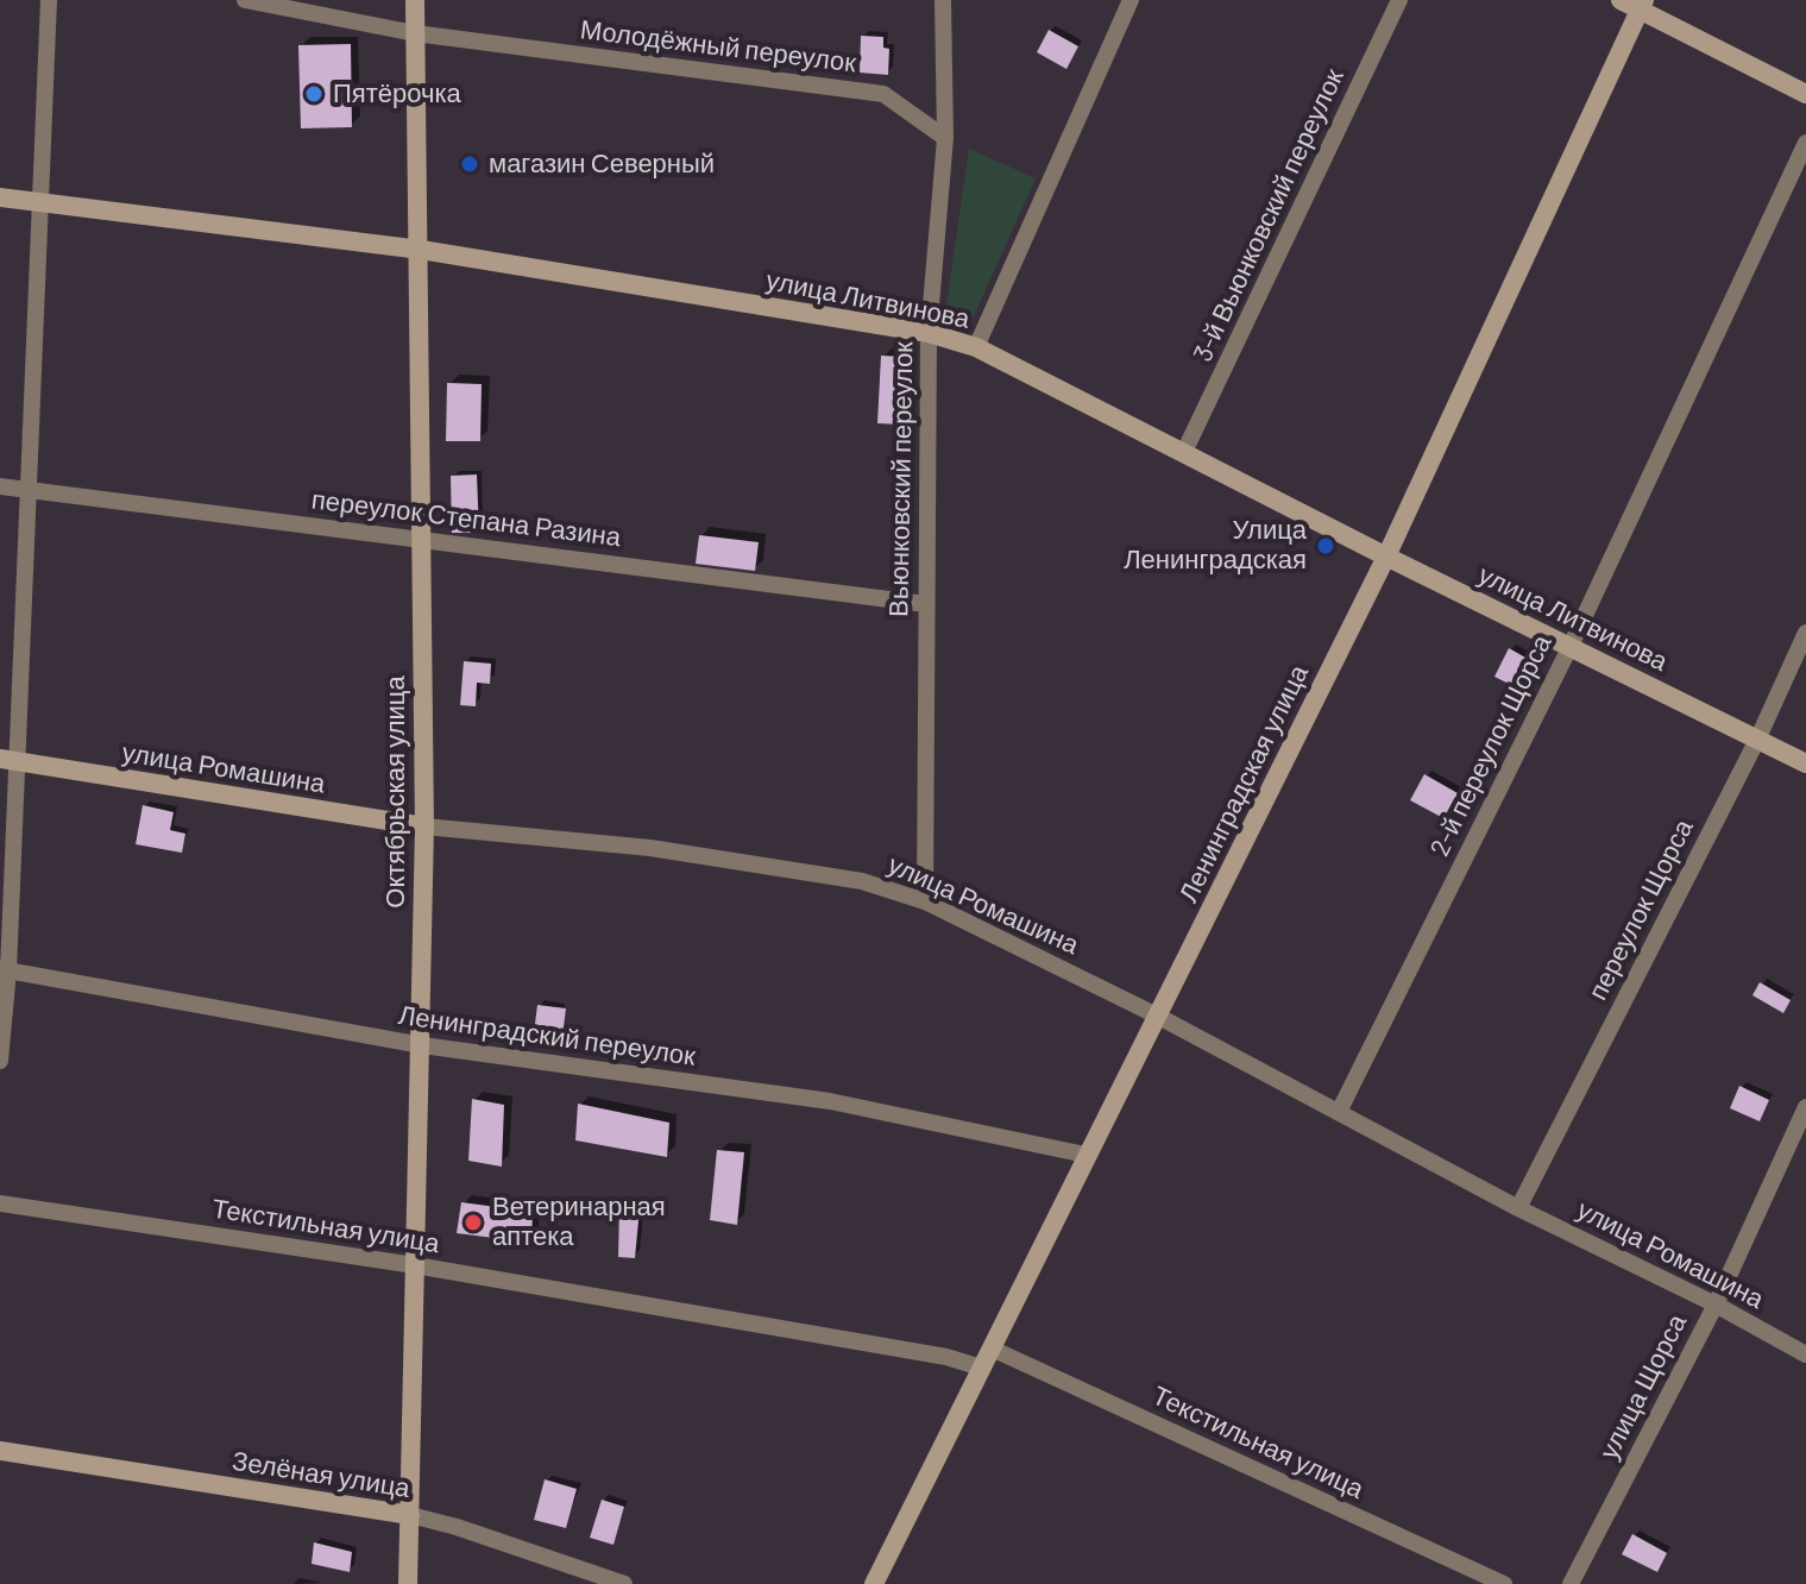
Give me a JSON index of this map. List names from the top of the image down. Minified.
{"streets":{"main road":["улица Литвинова","улица Ромашина","Ленинградская улица","Октябрьская улица","Зелёная улица"],"street":["Молодёжный переулок","3-й Вьюнковский переулок","Вьюнковский переулок","переулок Степана Разина","2-й переулок Щорса","переулок Щорса","Ленинградский переулок","Текстильная улица","улица Щорса"]},"crossings":[["Молодёжный переулок","Вьюнковский переулок"],["Молодёжный переулок","Октябрьская улица"],["3-й Вьюнковский переулок","улица Литвинова"],["улица Литвинова","Вьюнковский переулок"],["улица Литвинова","2-й переулок Щорса"],["улица Литвинова","Ленинградская улица"],["улица Литвинова","Октябрьская улица"],["улица Литвинова","переулок Щорса"],["Вьюнковский переулок","переулок Степана Разина"],["Вьюнковский переулок","улица Ромашина"],["переулок Степана Разина","Октябрьская улица"],["2-й переулок Щорса","улица Ромашина"],["улица Ромашина","Ленинградская улица"],["улица Ромашина","Октябрьская улица"],["улица Ромашина","переулок Щорса"],["улица Ромашина","улица Щорса"],["Ленинградская улица","Ленинградский переулок"],["Ленинградская улица","Текстильная улица"],["Октябрьская улица","Ленинградский переулок"],["Октябрьская улица","Текстильная улица"],["Октябрьская улица","Зелёная улица"]],"places":["Пятёрочка","магазин Северный","Улица Ленинградская","Ветеринарная аптека"]}
